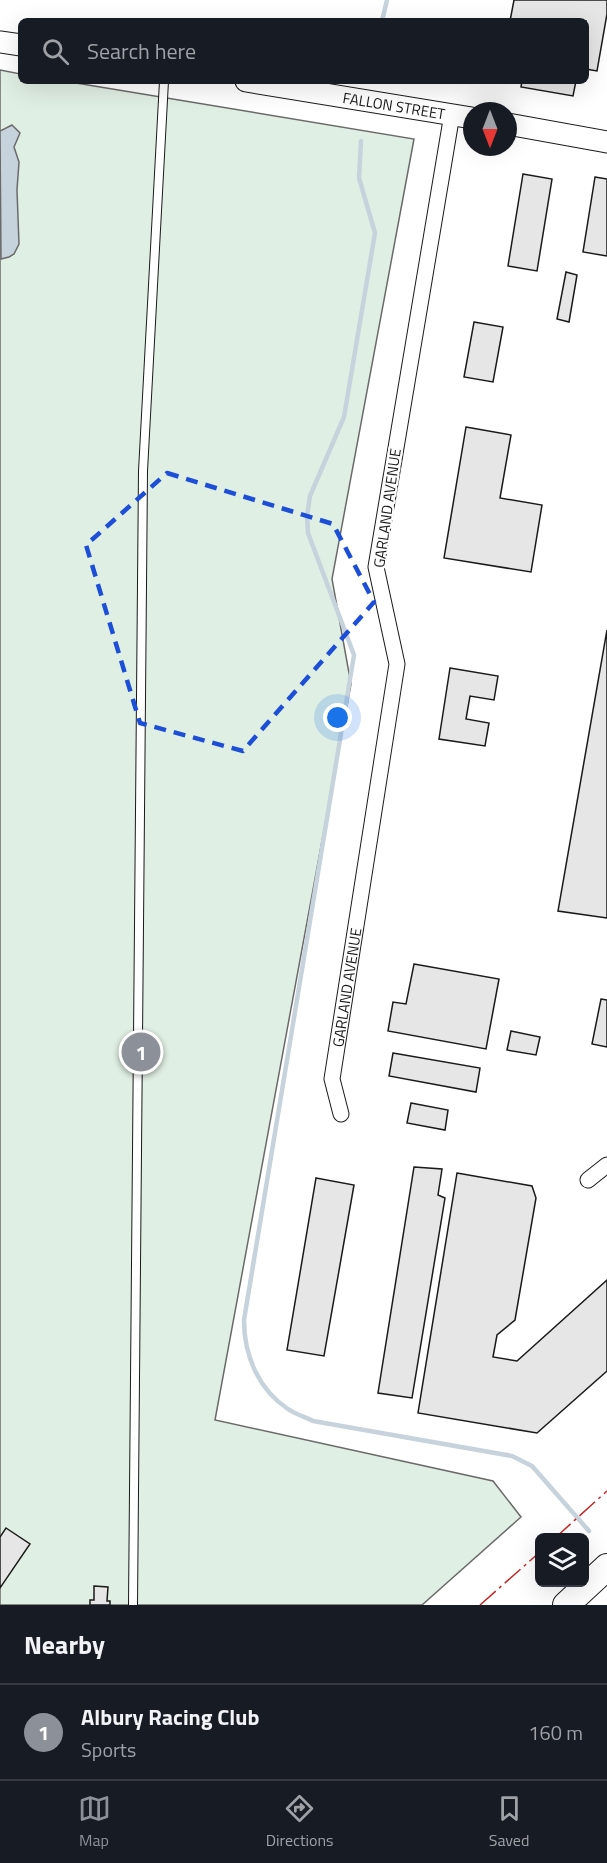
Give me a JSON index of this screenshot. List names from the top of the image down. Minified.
{"streets":{"street":["FALLON STREET","GARLAND AVENUE"]},"crossings":[["FALLON STREET","GARLAND AVENUE"]],"north":"bottom","page":{"search":"Search here","pins":"1","heading":"Nearby","list":[{"mark":"1","name":"Albury Racing Club","note":"Sports","value":"160 m"}],"nav":["Map","Directions","Saved"]}}
